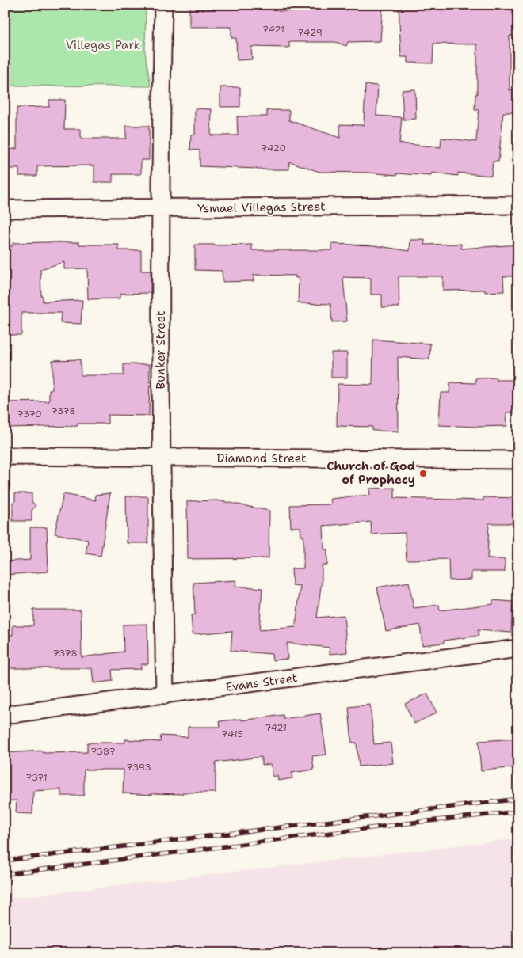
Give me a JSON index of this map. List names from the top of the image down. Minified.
{"streets":{"street":["Ysmael Villegas Street","Bunker Street","Diamond Street","Evans Street"]},"crossings":[["Ysmael Villegas Street","Bunker Street"],["Bunker Street","Diamond Street"],["Bunker Street","Evans Street"]],"parks":["Villegas Park"],"places":["Church of God of Prophecy"],"house_numbers":["7421","7429","7420","7378","7370","7378","7421","7415","7387","7393","7371"]}
